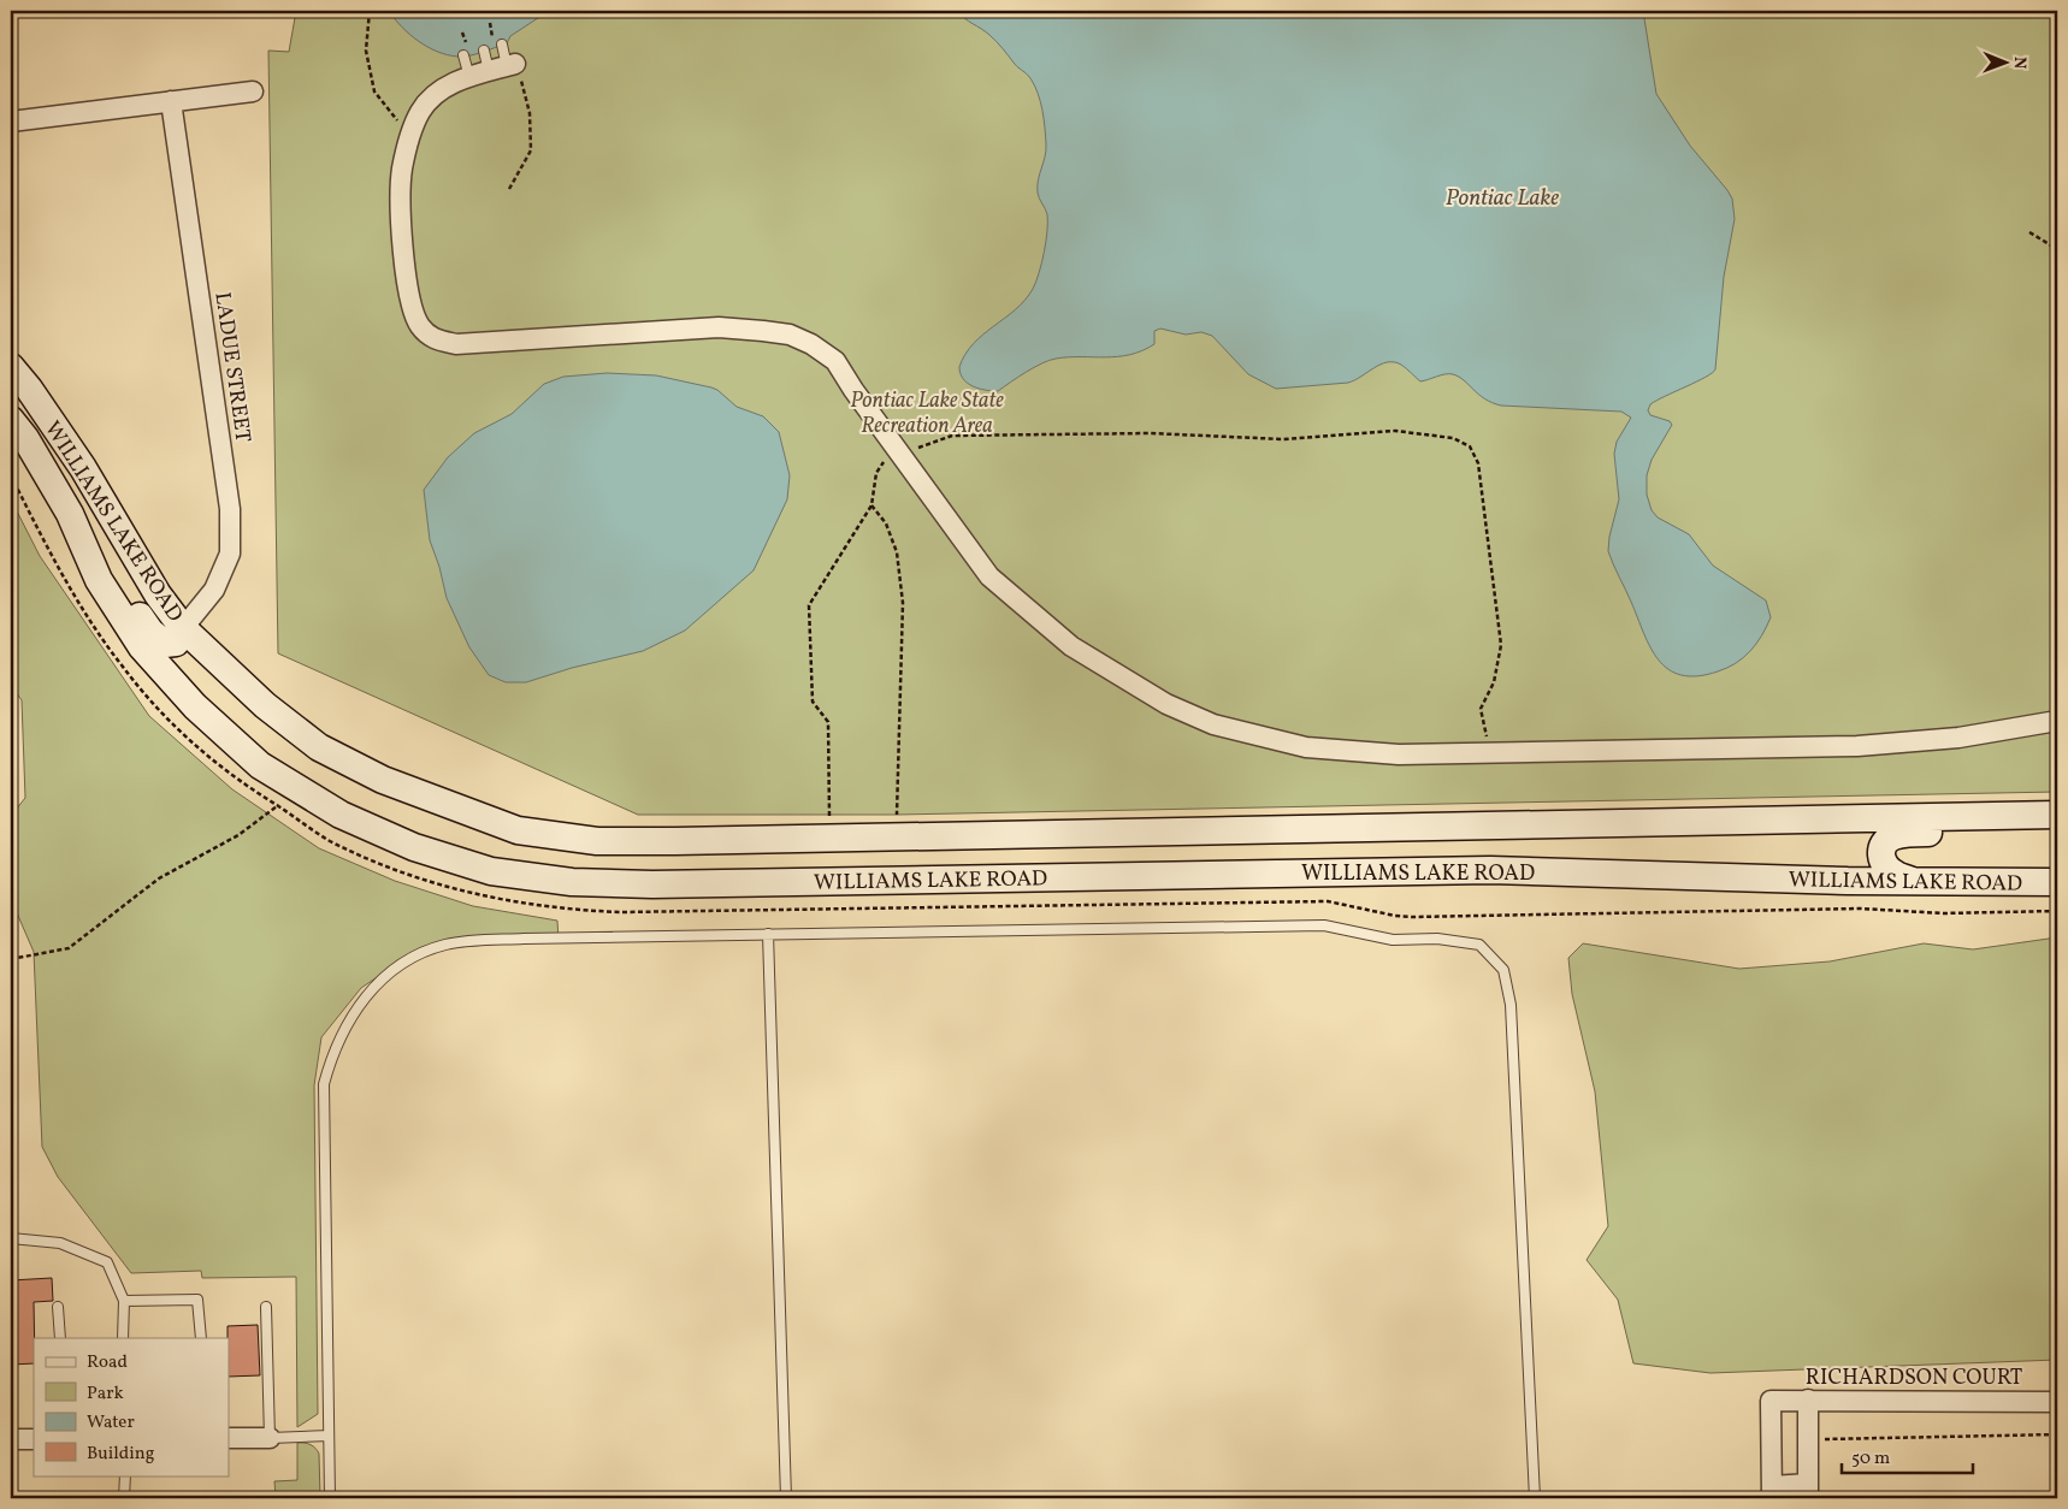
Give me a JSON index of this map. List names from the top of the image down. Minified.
{"streets":{"main road":["WILLIAMS LAKE ROAD"],"street":["LADUE STREET","RICHARDSON COURT"]},"crossings":[["LADUE STREET","WILLIAMS LAKE ROAD"]],"water":["Pontiac Lake"],"parks":["Pontiac Lake State Recreation Area"],"legend":["Road","Park","Water","Building"],"scale_bar":"50 m","north":"right"}
